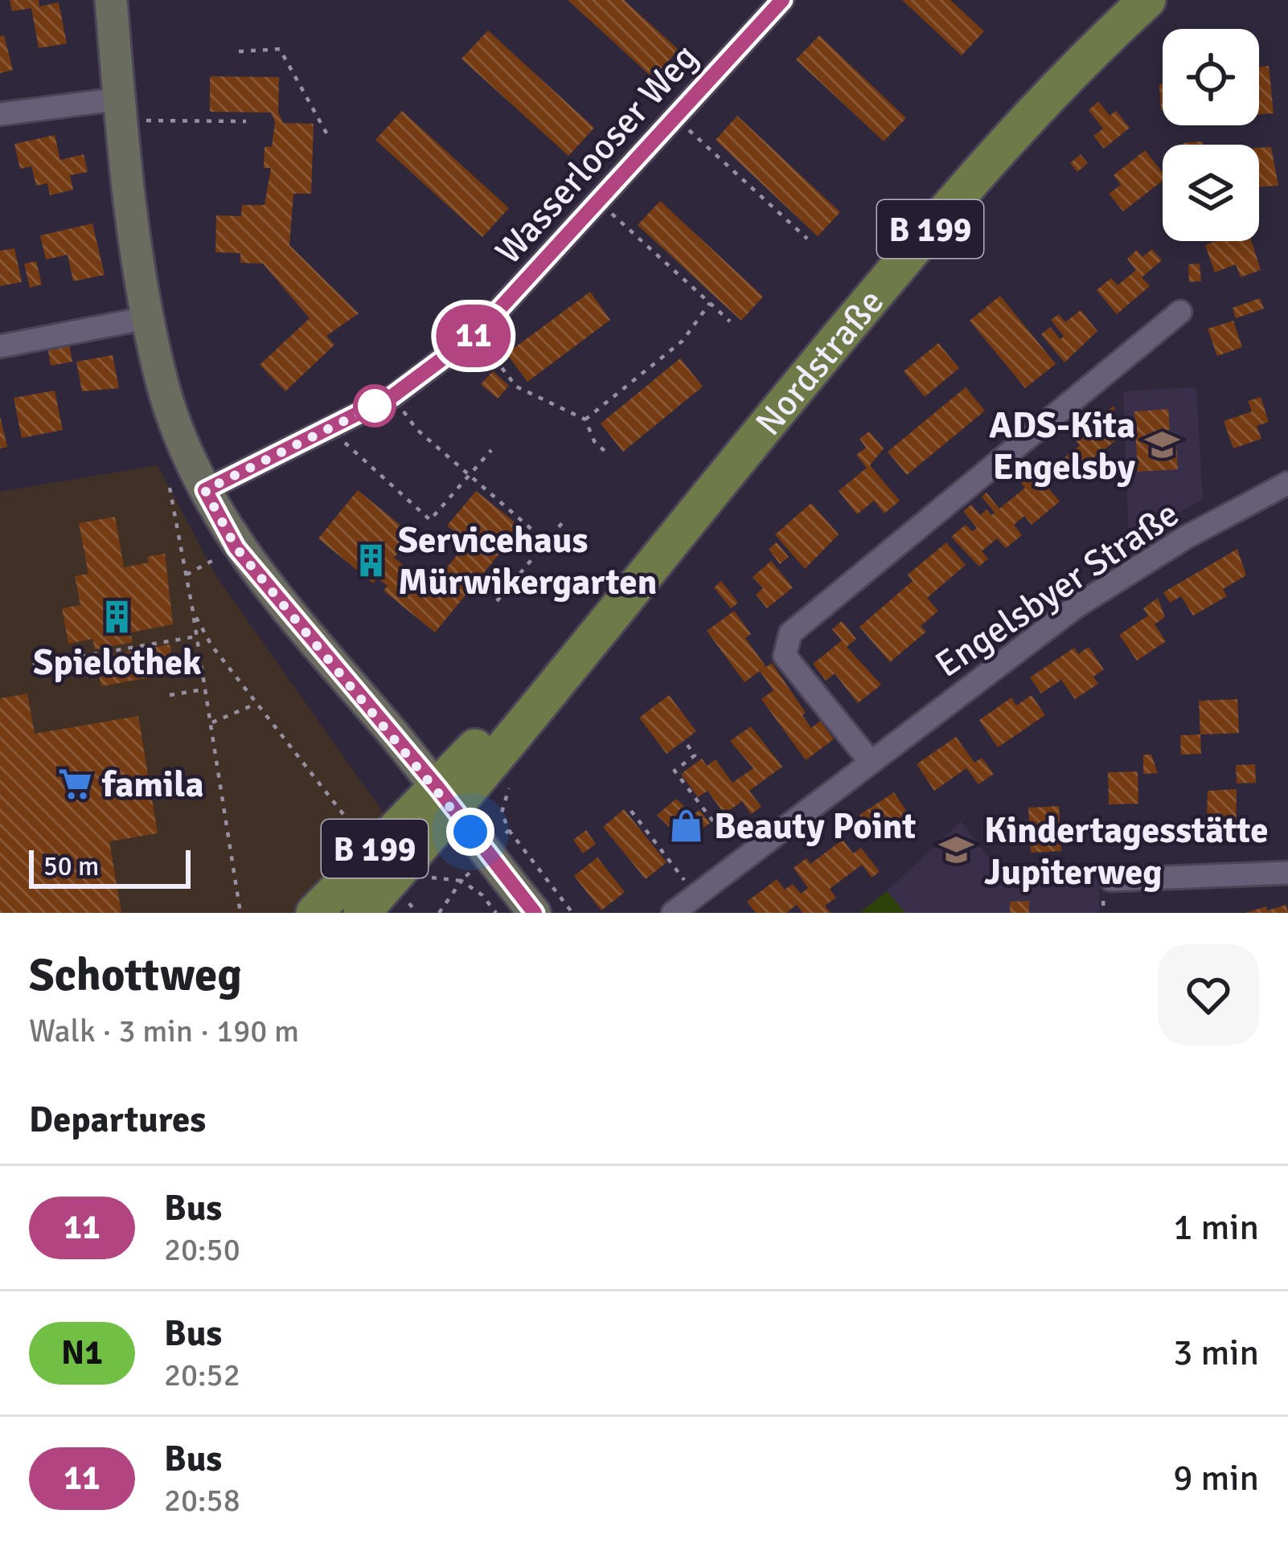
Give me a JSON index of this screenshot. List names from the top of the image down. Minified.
{"streets":{"main road":["B 199","Nordstraße"],"street":["Wasserlooser Weg","Engelsbyer Straße"]},"places":{"school or university":["ADS-Kita Engelsby","Kindertagesstätte Jupiterweg"],"building":["Servicehaus Mürwikergarten","Spielothek"],"supermarket":["famila"],"shop":["Beauty Point"]},"lines":["bus line 11"],"scale_bar":"50 m","page":{"on_map":"11","scale":"50 m","heading":[["Schottweg","Walk · 3 min · 190 m"],"Departures"],"list":[{"mark":"11","name":"Bus","note":"20:50","value":"1 min"},{"mark":"N1","name":"Bus","note":"20:52","value":"3 min"},{"mark":"11","name":"Bus","note":"20:58","value":"9 min"}]}}
